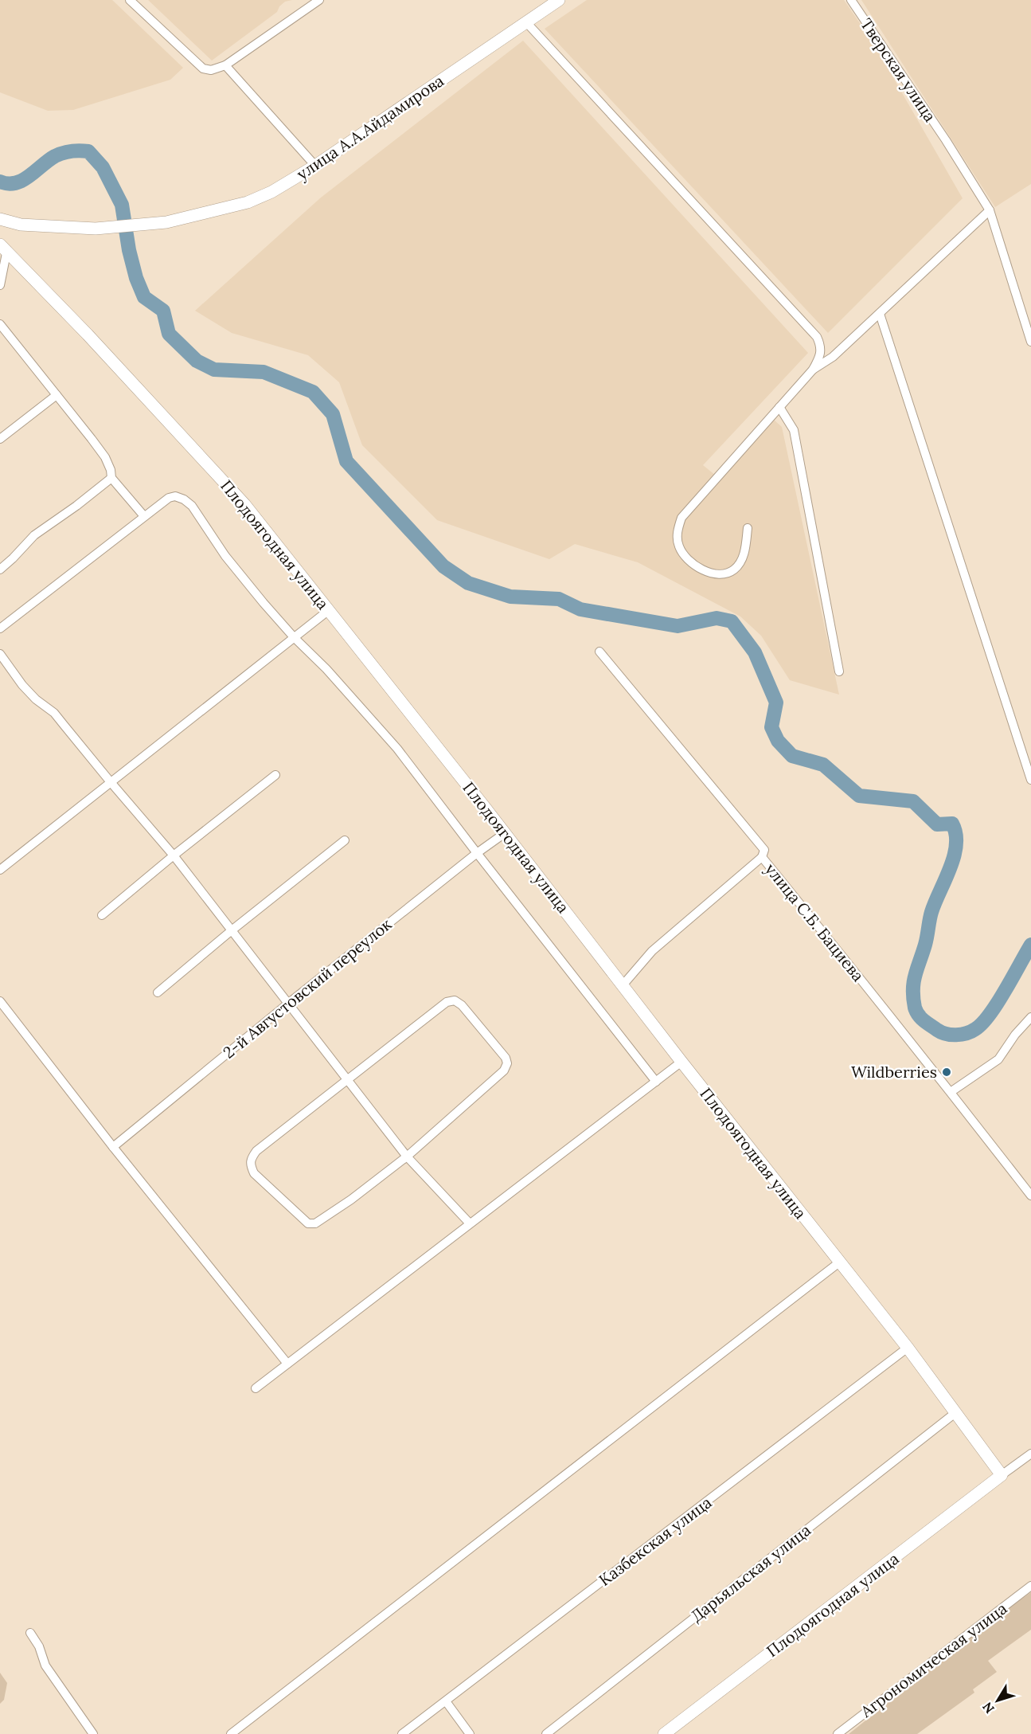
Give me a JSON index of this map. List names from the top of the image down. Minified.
{"streets":{"street":["Тверская улица","улица А.А.Айдамирова","Плодоягодная улица","улица С.Б. Бациева","2-й Августовский переулок","Казбекская улица","Дарьяльская улица","Агрономическая улица"]},"crossings":[["Плодоягодная улица","2-й Августовский переулок"],["Плодоягодная улица","Казбекская улица"],["Плодоягодная улица","Дарьяльская улица"]],"places":["Wildberries"],"north":"bottom left"}
